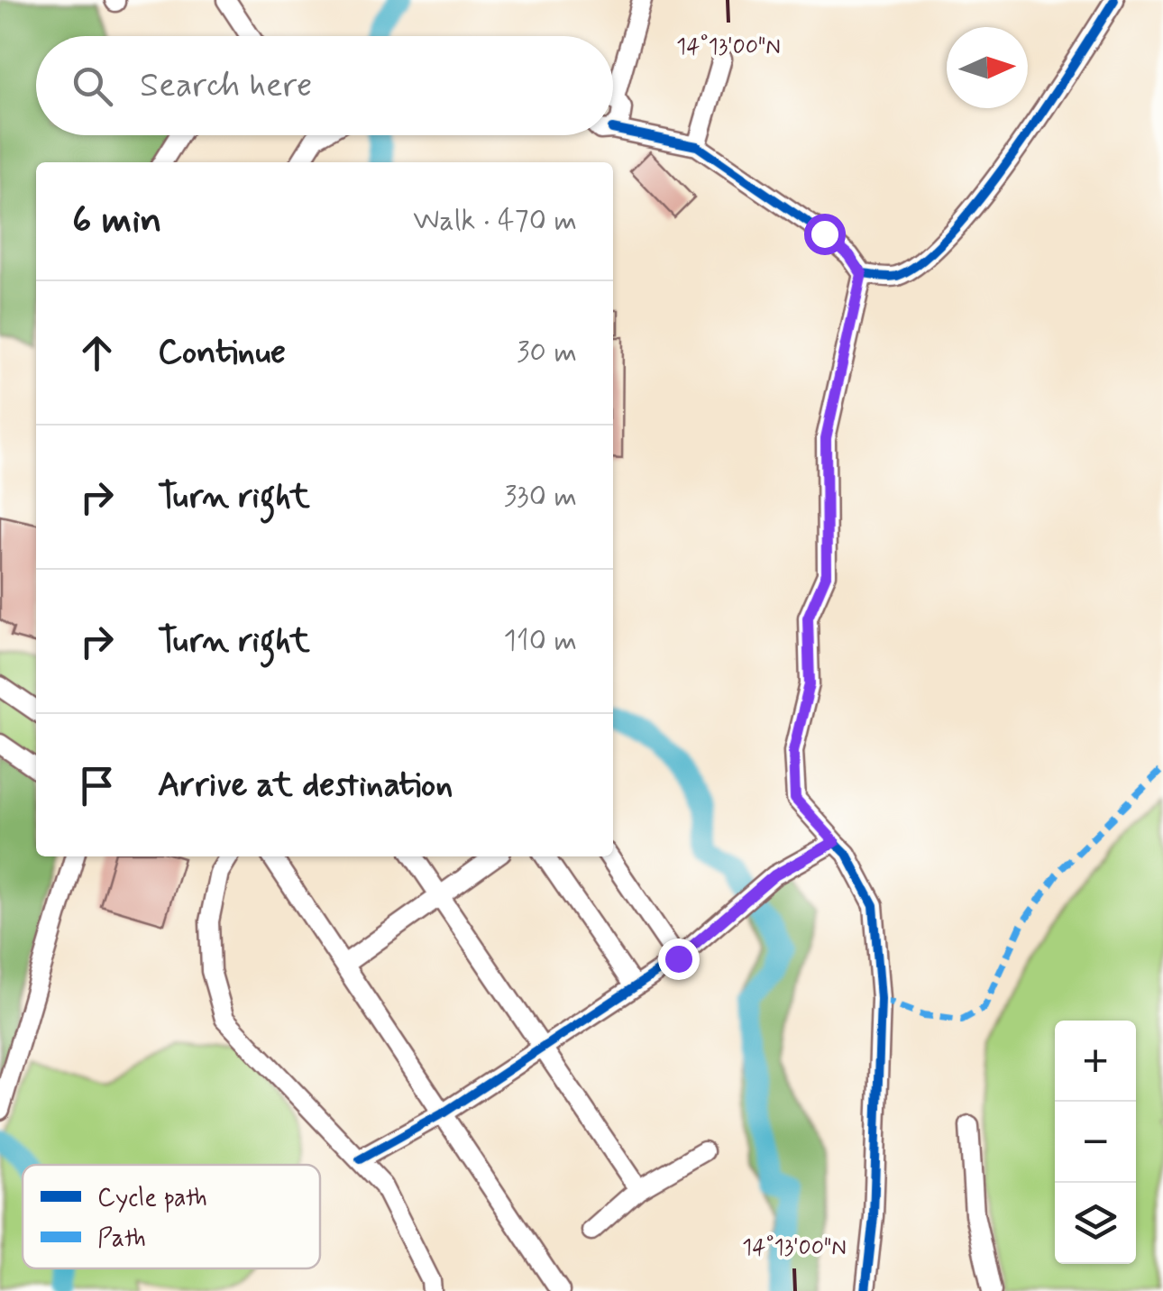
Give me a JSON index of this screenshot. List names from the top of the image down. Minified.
{"legend":["Cycle path","Path"],"north":"right","page":{"search":"Search here","heading":["6 min","Walk · 470 m"],"list":[["Continue","30 m"],["Turn right","330 m"],["Turn right","110 m"],"Arrive at destination"],"map_buttons":["+","−"]},"coordinates":["14°13'00\"N"]}
